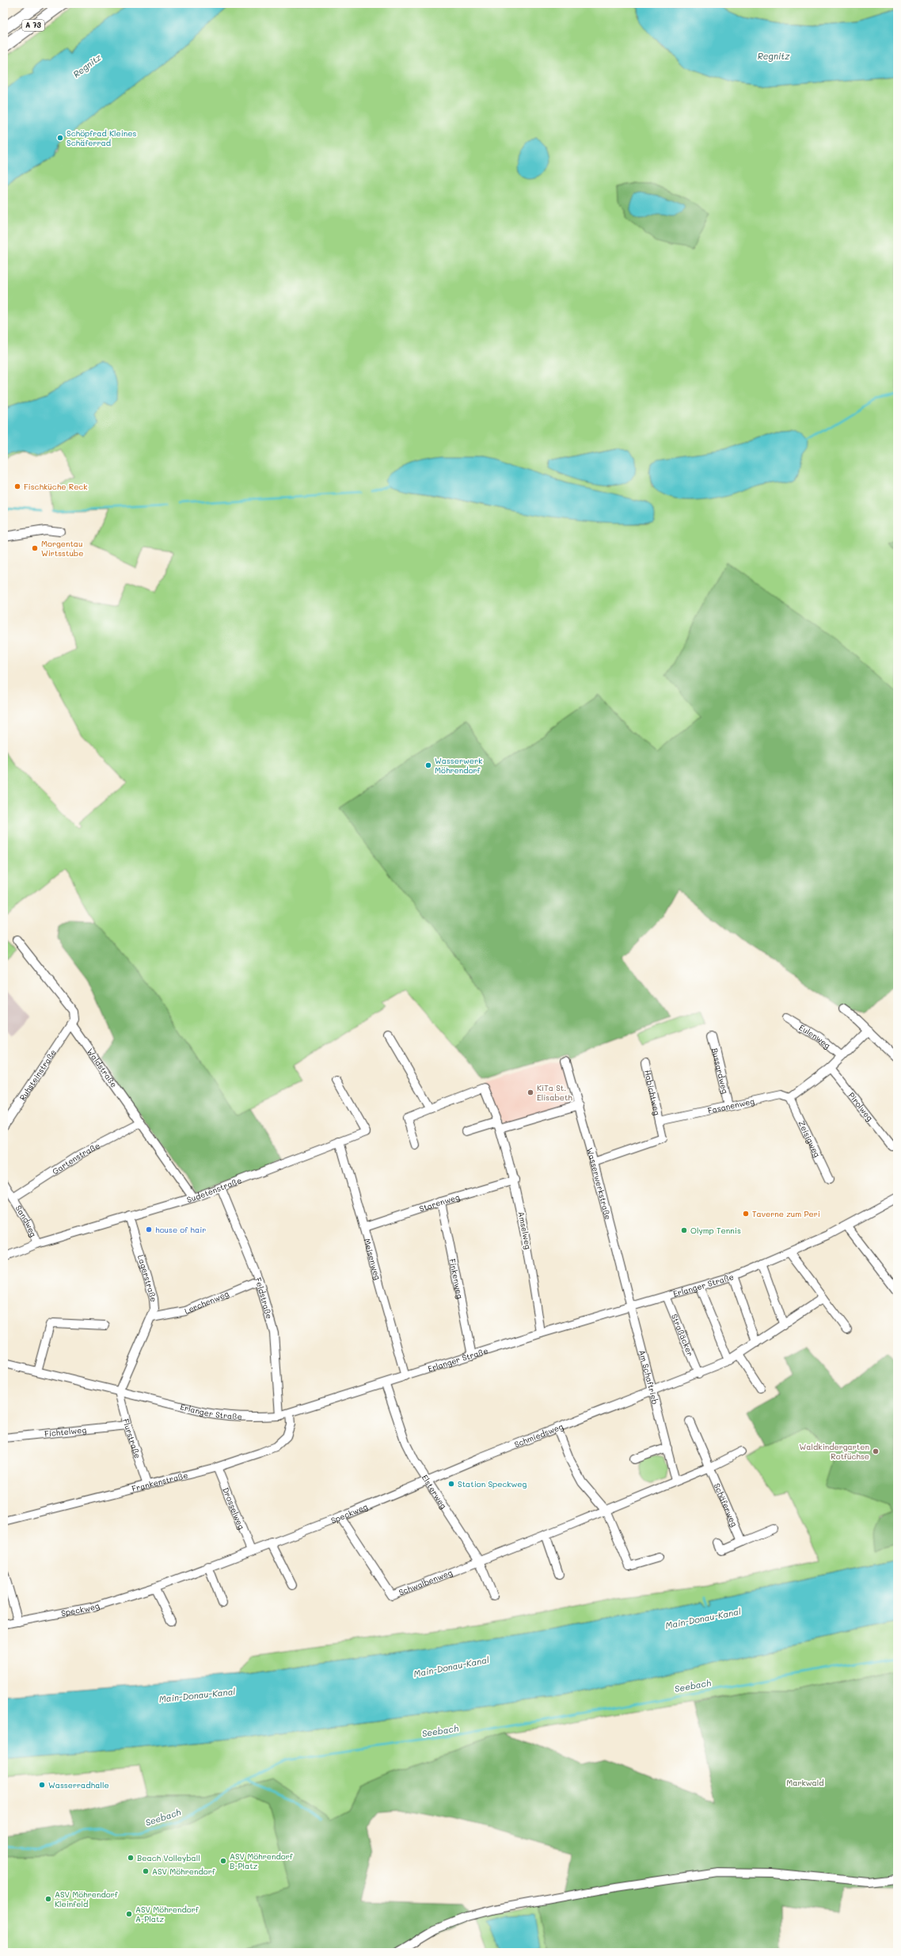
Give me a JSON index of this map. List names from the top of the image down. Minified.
{"streets":{"highway":["A 73"],"street":["Eulenweg","Waldstraße","Bussardweg","Ruhsteinstraße","Habichtweg","Fasanenweg","Pirolweg","Zeisigweg","Gartenstraße","Wasserwerkstraße","Sudetenstraße","Starenweg","Sandweg","Amselweg","Meisenweg","Lagerstraße","Finkenweg","Erlanger Straße","Feldstraße","Lerchenweg","Straßäcker","Am Schaftrieb","Fichtelweg","Schmiedsweg","Flurstraße","Frankenstraße","Elsterweg","Schäferweg","Drosselweg","Speckweg","Schwalbenweg"]},"crossings":[["Waldstraße","Ruhsteinstraße"],["Waldstraße","Gartenstraße"],["Waldstraße","Sudetenstraße"],["Bussardweg","Fasanenweg"],["Habichtweg","Fasanenweg"],["Fasanenweg","Zeisigweg"],["Gartenstraße","Sandweg"],["Wasserwerkstraße","Erlanger Straße"],["Wasserwerkstraße","Am Schaftrieb"],["Sudetenstraße","Sandweg"],["Sudetenstraße","Meisenweg"],["Sudetenstraße","Lagerstraße"],["Sudetenstraße","Feldstraße"],["Starenweg","Amselweg"],["Starenweg","Meisenweg"],["Starenweg","Finkenweg"],["Amselweg","Erlanger Straße"],["Meisenweg","Erlanger Straße"],["Lagerstraße","Erlanger Straße"],["Lagerstraße","Lerchenweg"],["Lagerstraße","Flurstraße"],["Finkenweg","Erlanger Straße"],["Erlanger Straße","Feldstraße"],["Erlanger Straße","Straßäcker"],["Erlanger Straße","Am Schaftrieb"],["Erlanger Straße","Flurstraße"],["Erlanger Straße","Frankenstraße"],["Erlanger Straße","Elsterweg"],["Feldstraße","Lerchenweg"],["Am Schaftrieb","Schmiedsweg"],["Am Schaftrieb","Schwalbenweg"],["Fichtelweg","Flurstraße"],["Schmiedsweg","Elsterweg"],["Schmiedsweg","Speckweg"],["Flurstraße","Frankenstraße"],["Frankenstraße","Drosselweg"],["Elsterweg","Speckweg"],["Elsterweg","Schwalbenweg"],["Drosselweg","Speckweg"],["Speckweg","Schwalbenweg"]],"water":["Regnitz","Main-Donau-Kanal","Seebach"],"parks":["Markwald"],"places":["Schöpfrad Kleines Schäferrad","Fischküche Reck","Morgentau Wirtsstube","Wasserwerk Möhrendorf","KiTa St. Elisabeth","Taverne zum Peri","house of hair","Olymp Tennis","Waldkindergarten Rotfüchse","Station Speckweg","Wasserradhalle","Beach Volleyball","ASV Möhrendorf B-Platz","ASV Möhrendorf","ASV Möhrendorf Kleinfeld","ASV Möhrendorf A-Platz"]}
